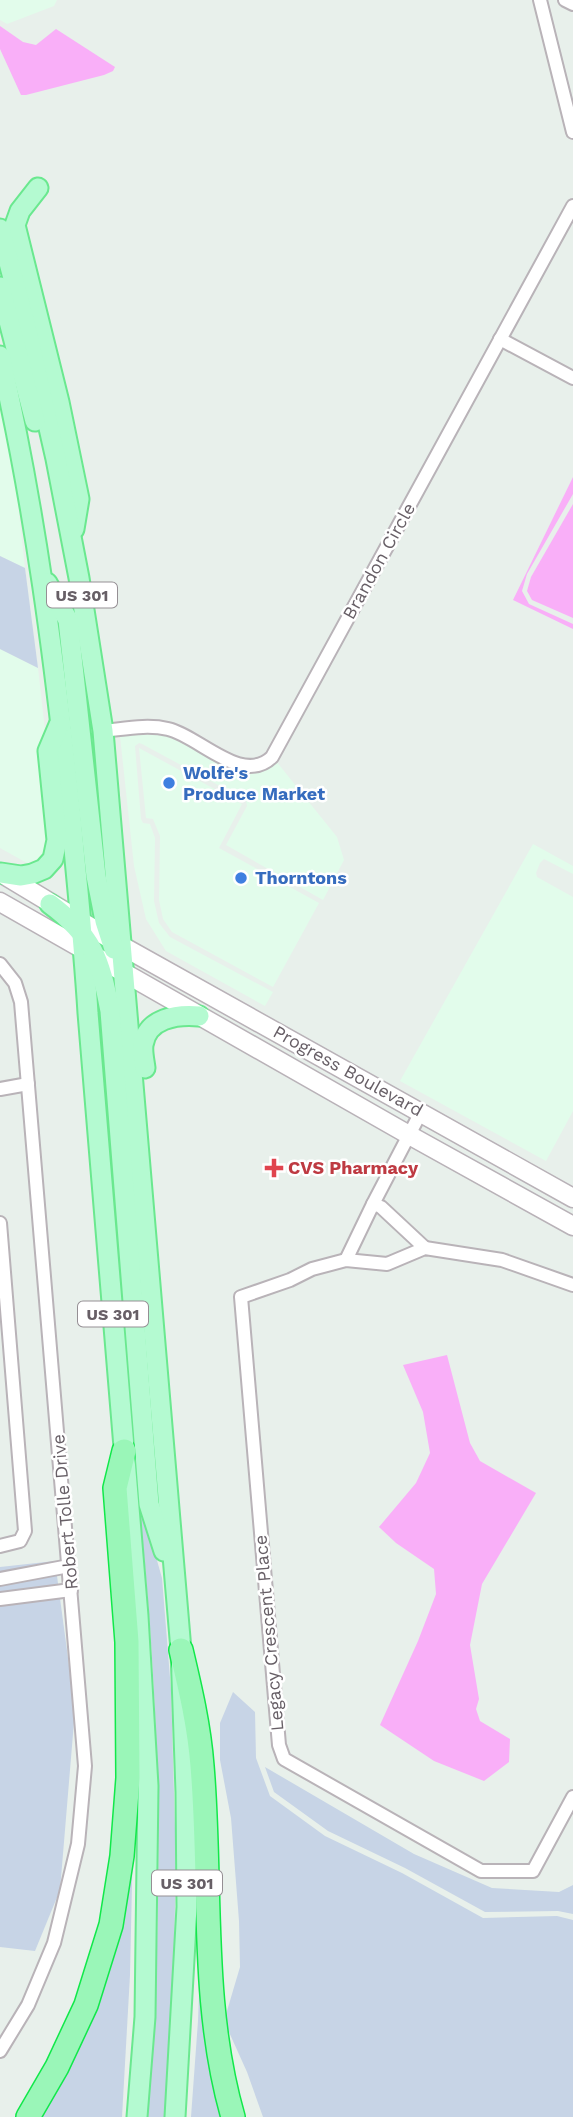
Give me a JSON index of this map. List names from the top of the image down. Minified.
{"streets":{"main road":["US 301","Progress Boulevard"],"street":["Brandon Circle","Robert Tolle Drive","Legacy Crescent Place"]},"crossings":[["Brandon Circle","US 301"],["US 301","Progress Boulevard"]],"places":{"other":["Wolfe's Produce Market","Thorntons"],"health":["CVS Pharmacy"]}}
